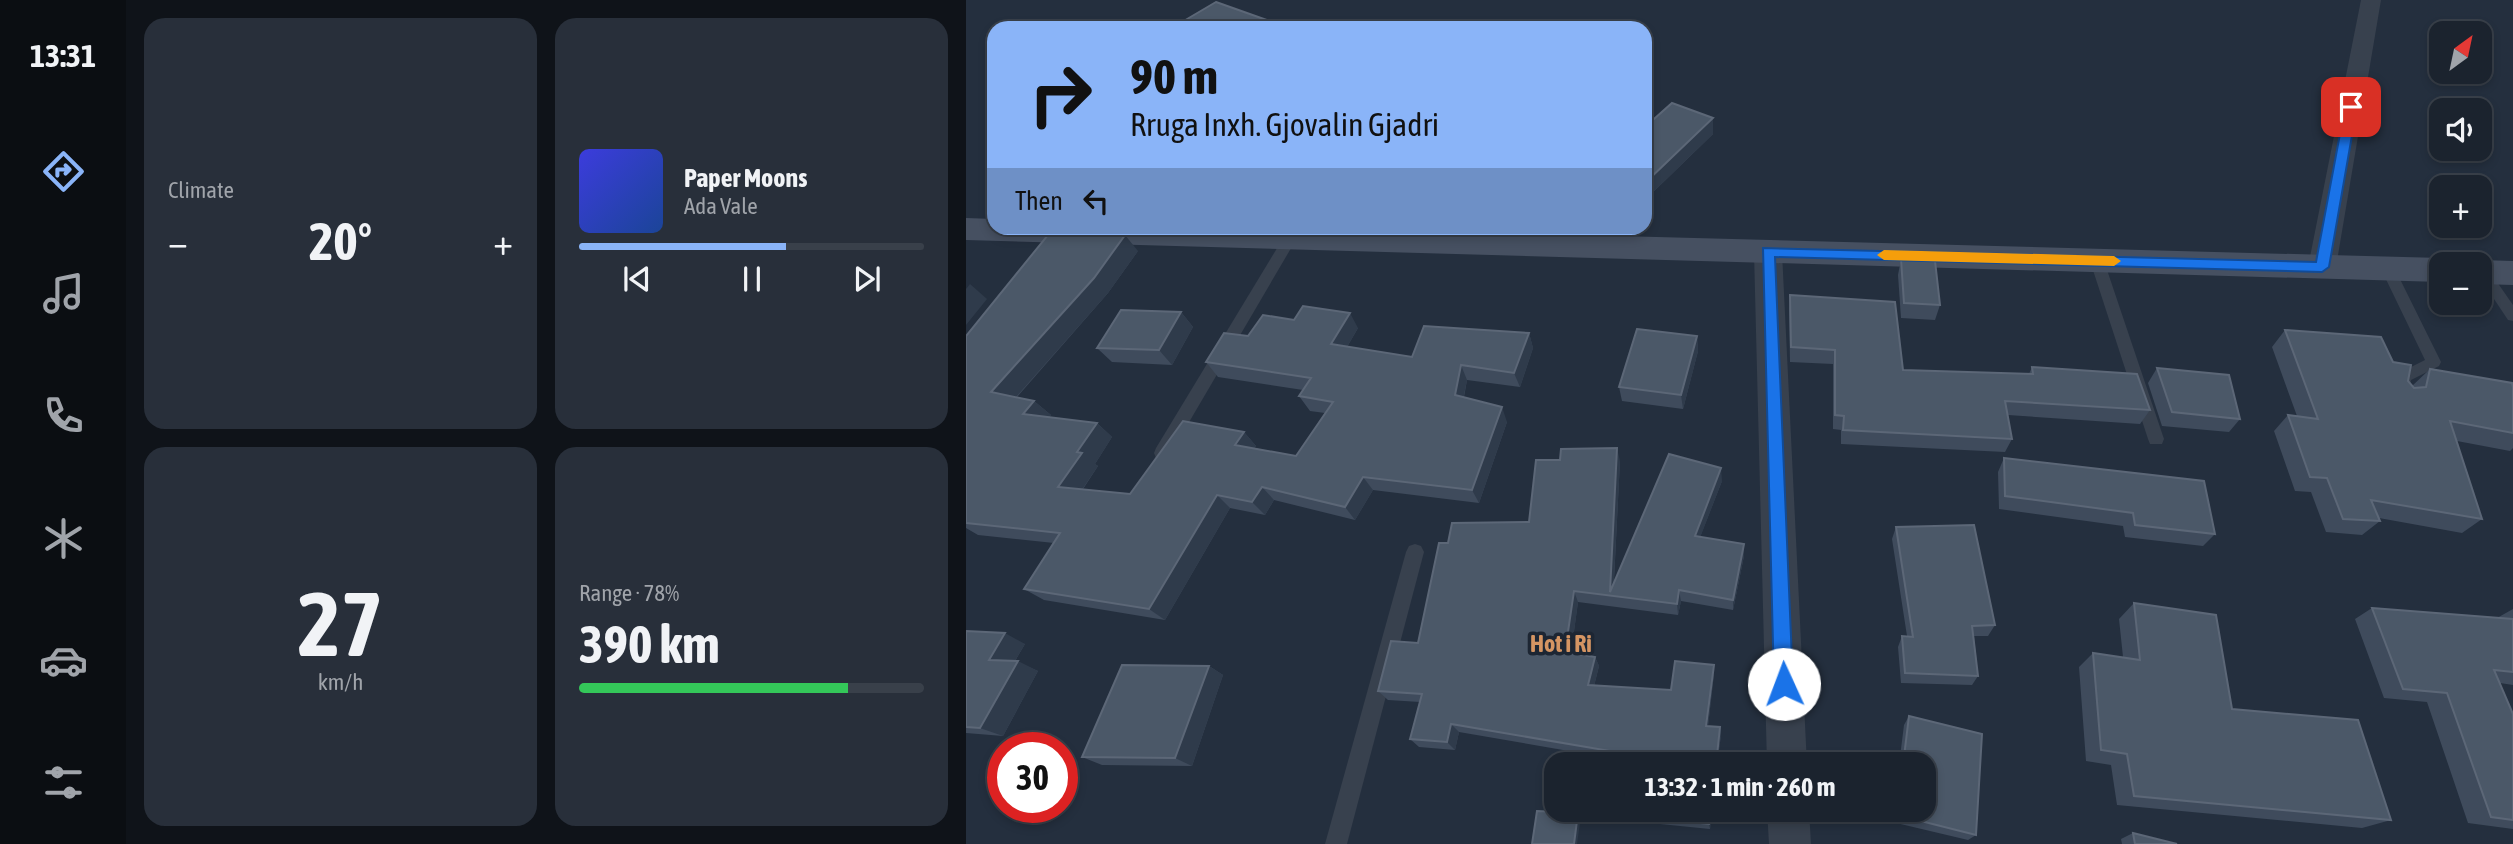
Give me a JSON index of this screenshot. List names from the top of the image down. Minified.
{"districts":["Hot i Ri"],"north":"top right","page":{"tabs":"13:31","tile":["Climate",["27","km/h"],["Range · 78%","390 km"]],"map_buttons":["+","−"],"turn":["90 m","Rruga Inxh. Gjovalin Gjadri"],"song":["Paper Moons","Ada Vale"],"then":"Then","heat":["−","20°","+"],"limit":"30","trip":"13:32 · 1 min · 260 m"}}
